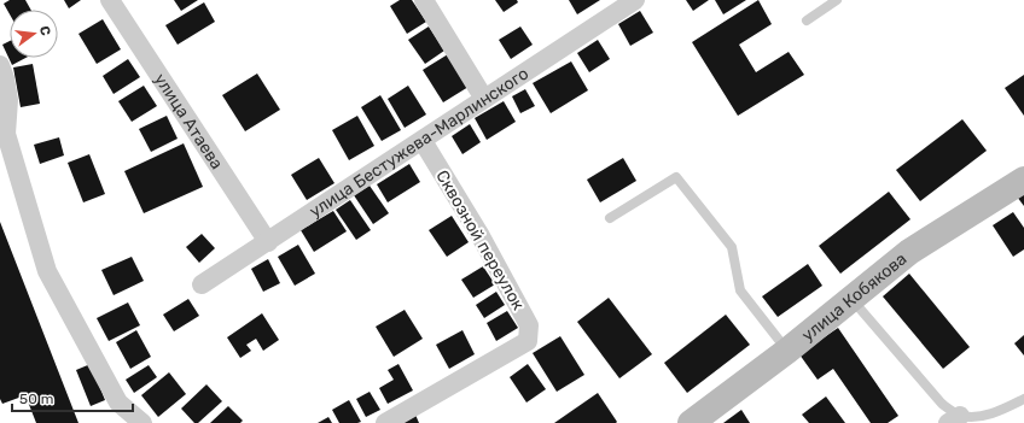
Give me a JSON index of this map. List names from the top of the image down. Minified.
{"streets":{"street":["улица Атаева","улица Бестужева-Марлинского","Сквозной переулок","улица Кобякова"]},"crossings":[["улица Атаева","улица Бестужева-Марлинского"],["улица Бестужева-Марлинского","Сквозной переулок"]],"scale_bar":"50 m","north":"right"}
